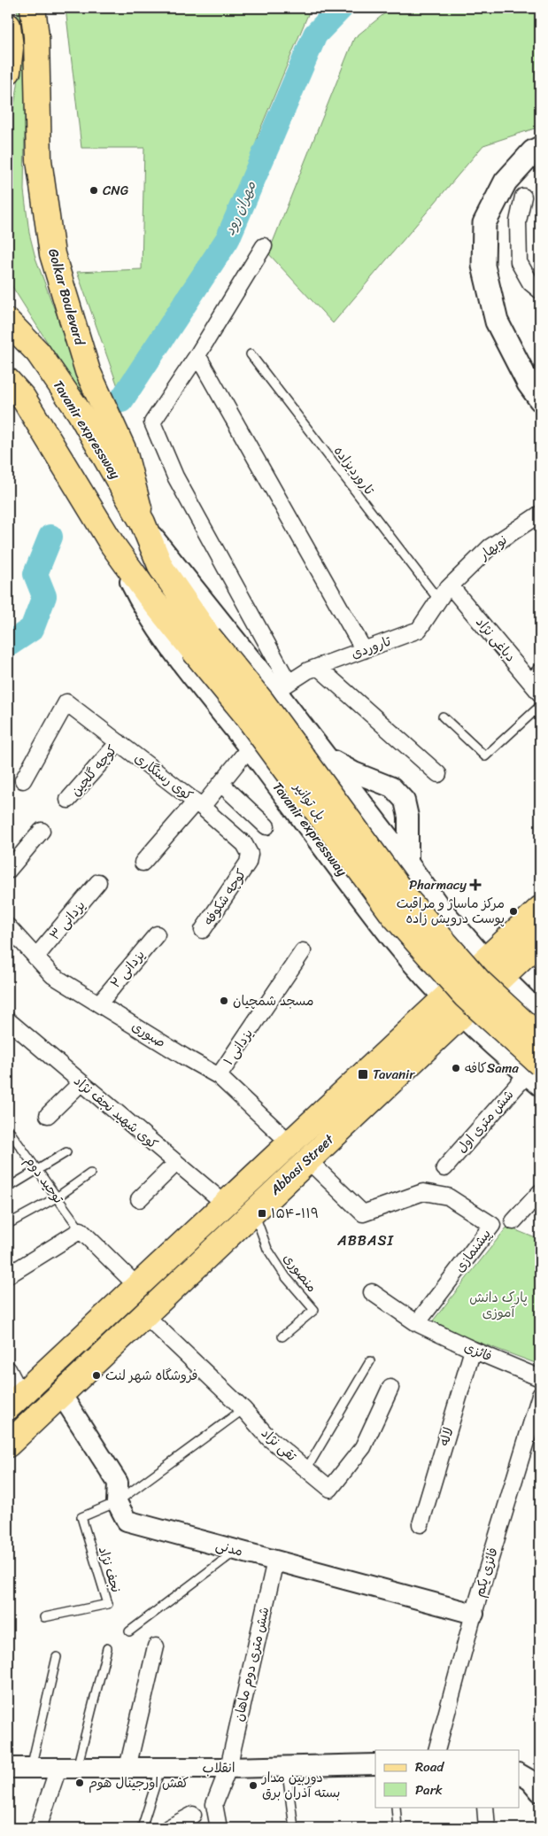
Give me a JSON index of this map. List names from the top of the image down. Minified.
{"streets":{"main road":["Golkar Boulevard","Tavanir expressway","پل توانیر","Abbasi Street"],"street":["نوبهار","دباغی نژاد","تاروردی","کوچه گلچین","کوی رستگاری","کوچه شکوفه","یزدانی ۳","یزدانی ۲","صبوری","یزدانی ۱","کوی شهید نجف نژاد","شش متری اول","توحید دوم","پیشنمازی","فائزی","لاله","تقی نژاد","مدنی","فائزی یکم","شش متری دوم ماهان","انقلاب"],"lane":["تاروردیزاده","منصوری","نجف نژاد"]},"crossings":[["Golkar Boulevard","Tavanir expressway"],["Tavanir expressway","تاروردی"],["Tavanir expressway","کوی رستگاری"],["Tavanir expressway","پل توانیر"],["Tavanir expressway","شش متری اول"],["Tavanir expressway","Abbasi Street"],["تاروردیزاده","تاروردی"],["نوبهار","دباغی نژاد"],["نوبهار","تاروردی"],["دباغی نژاد","تاروردی"],["کوچه گلچین","کوی رستگاری"],["کوی رستگاری","کوچه شکوفه"],["پل توانیر","شش متری اول"],["یزدانی ۳","صبوری"],["یزدانی ۲","صبوری"],["صبوری","یزدانی ۱"],["صبوری","Abbasi Street"],["صبوری","پیشنمازی"],["کوی شهید نجف نژاد","Abbasi Street"],["Abbasi Street","توحید دوم"],["Abbasi Street","پیشنمازی"],["Abbasi Street","منصوری"],["Abbasi Street","تقی نژاد"],["Abbasi Street","مدنی"],["پیشنمازی","فائزی"],["فائزی","لاله"],["مدنی","نجف نژاد"],["مدنی","فائزی یکم"],["مدنی","شش متری دوم ماهان"],["شش متری دوم ماهان","انقلاب"]],"districts":["ABBASI"],"water":["مهران رود"],"parks":["پارک دانش آموزی"],"places":{"other":["CNG","مرکز ماساژ و مراقبت پوست درویش زاده","مسجد شمچیان","کافهSama","فروشگاه شهر لنت","کفش اورجینال هوم","دوربین مدار بسته آذران برق"],"health":["Pharmacy"],"transit":["Tavanir","۱۵۴-۱۱۹"]},"legend":["Road","Park"]}
